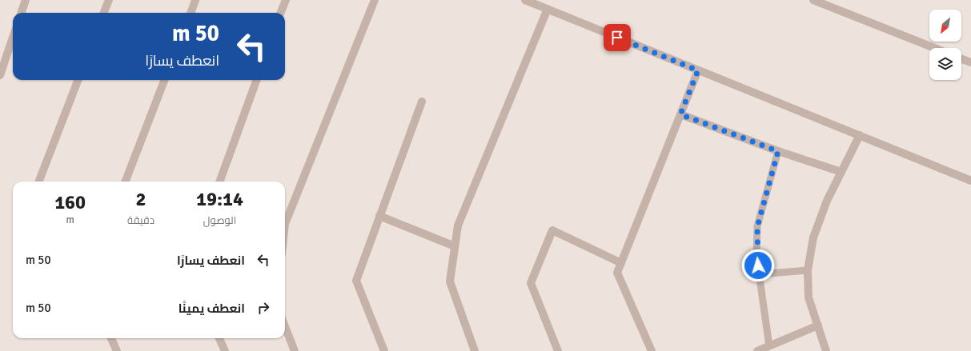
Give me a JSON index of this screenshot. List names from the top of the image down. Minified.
{"north":"bottom left","page":{"turn":["50 m","انعطف يسارًا"],"eta":["19:14","الوصول","2","دقيقة","160","m"],"list":[{"name":"انعطف يسارًا","value":"50 m"},{"name":"انعطف يمينًا","value":"50 m"}]}}
